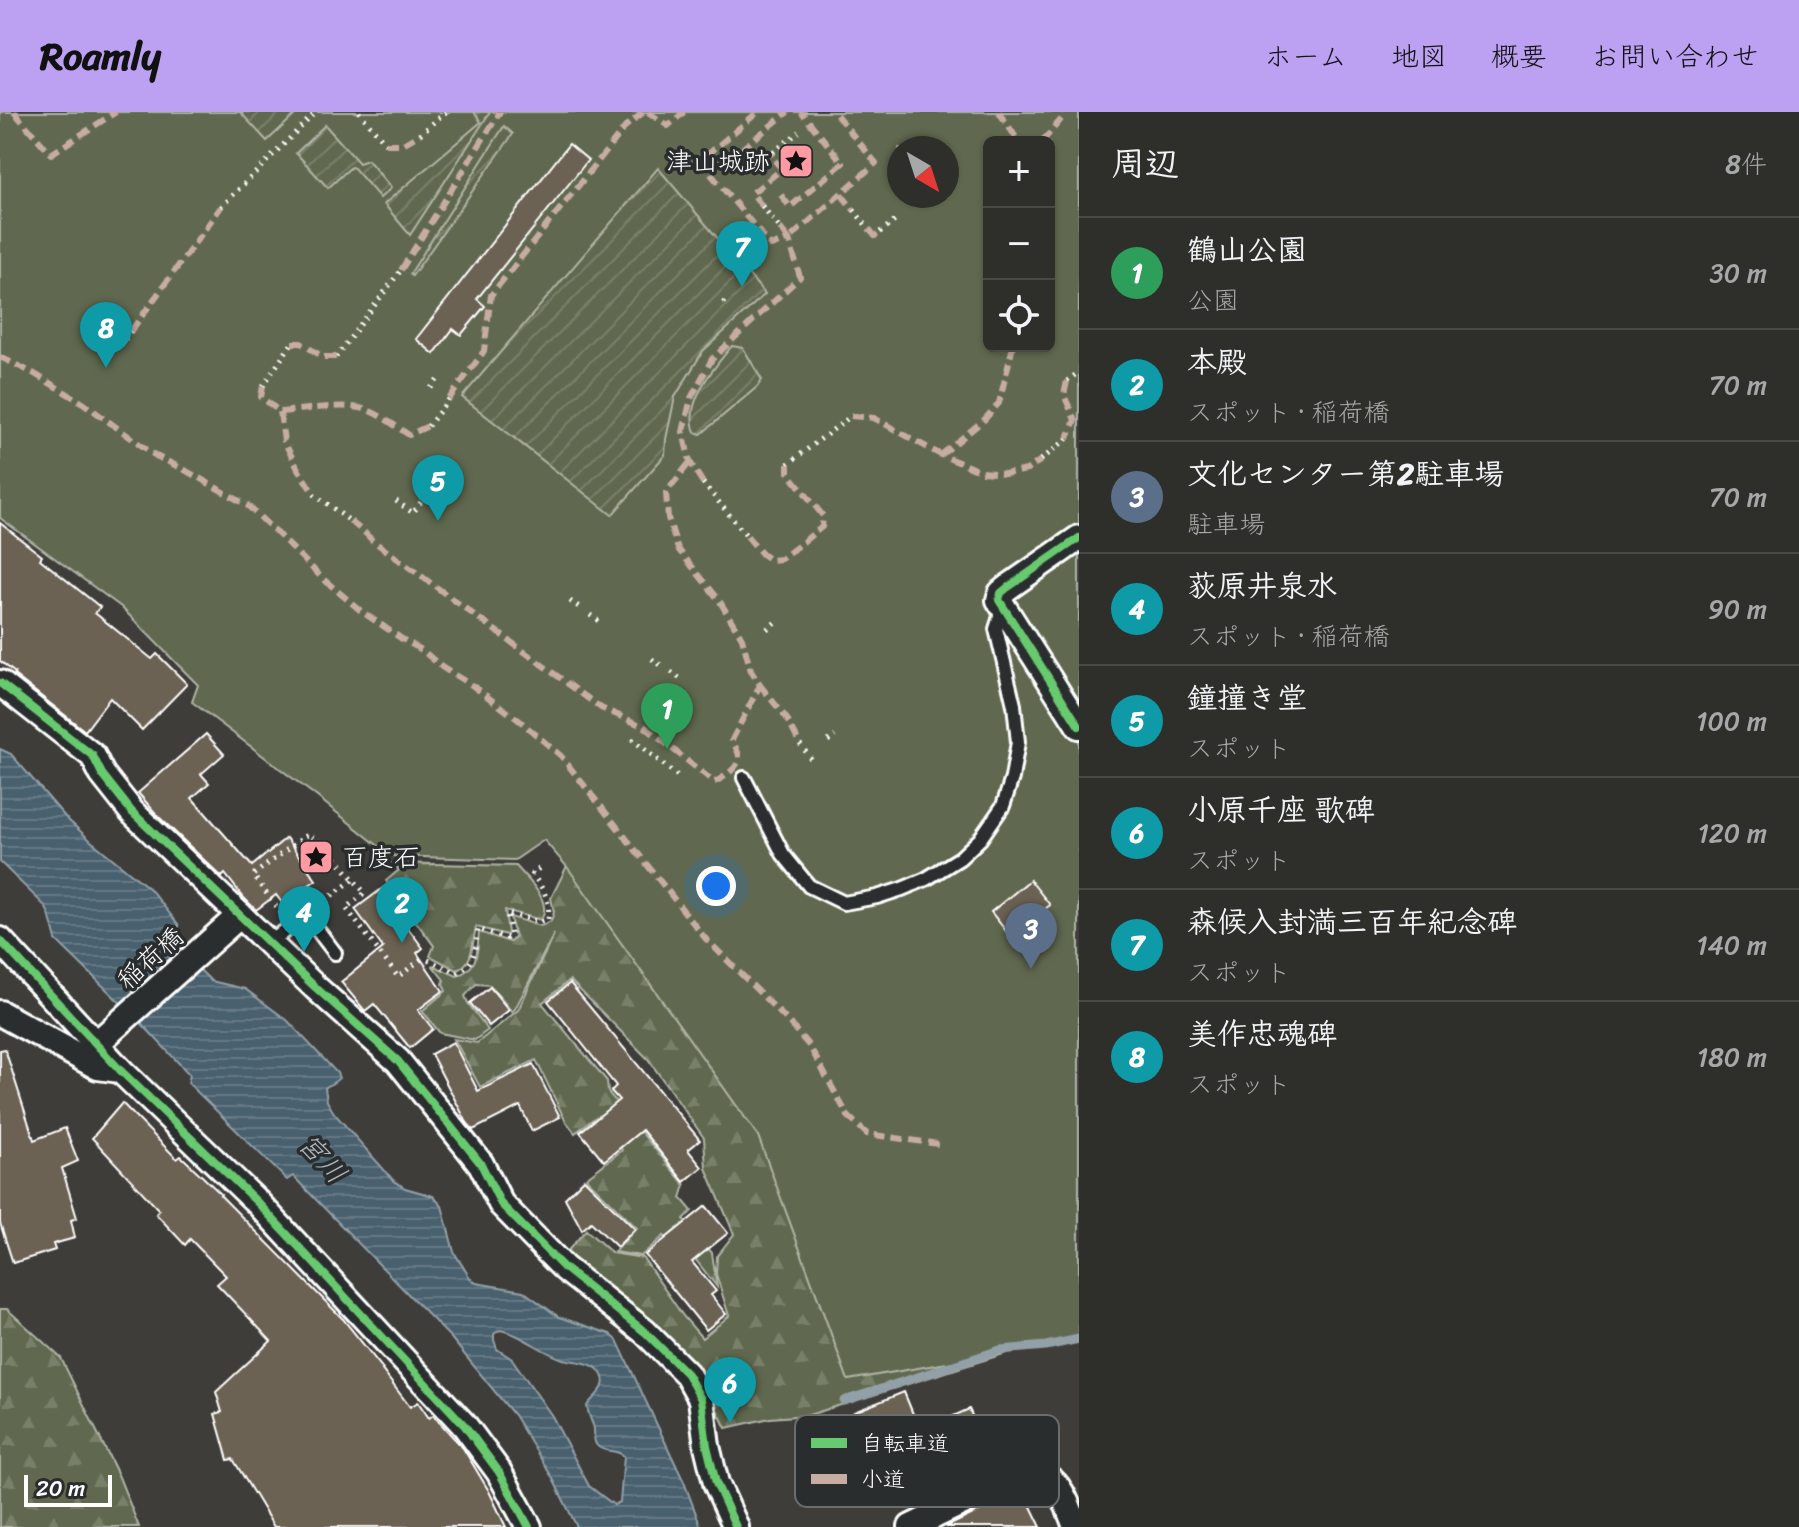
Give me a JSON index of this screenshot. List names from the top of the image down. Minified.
{"streets":{"street":["稲荷橋"]},"water":["宮川"],"places":{"place":["津山城跡","百度石"]},"legend":["自転車道","小道"],"scale_bar":"20 m","north":"bottom right","page":{"header":"Roamly","nav":["ホーム","地図","概要","お問い合わせ"],"heading":["周辺","8件"],"map_buttons":["+","−"],"list":[{"mark":"1","name":"鶴山公園","note":"公園","value":"30 m"},{"mark":"2","name":"本殿","note":"スポット · 稲荷橋","value":"70 m"},{"mark":"3","name":"文化センター第2駐車場","note":"駐車場","value":"70 m"},{"mark":"4","name":"荻原井泉水","note":"スポット · 稲荷橋","value":"90 m"},{"mark":"5","name":"鐘撞き堂","note":"スポット","value":"100 m"},{"mark":"6","name":"小原千座 歌碑","note":"スポット","value":"120 m"},{"mark":"7","name":"森候入封満三百年紀念碑","note":"スポット","value":"140 m"},{"mark":"8","name":"美作忠魂碑","note":"スポット","value":"180 m"}],"pins":["7","8","5","1","2","4","3","6"],"scale":"20 m"}}
